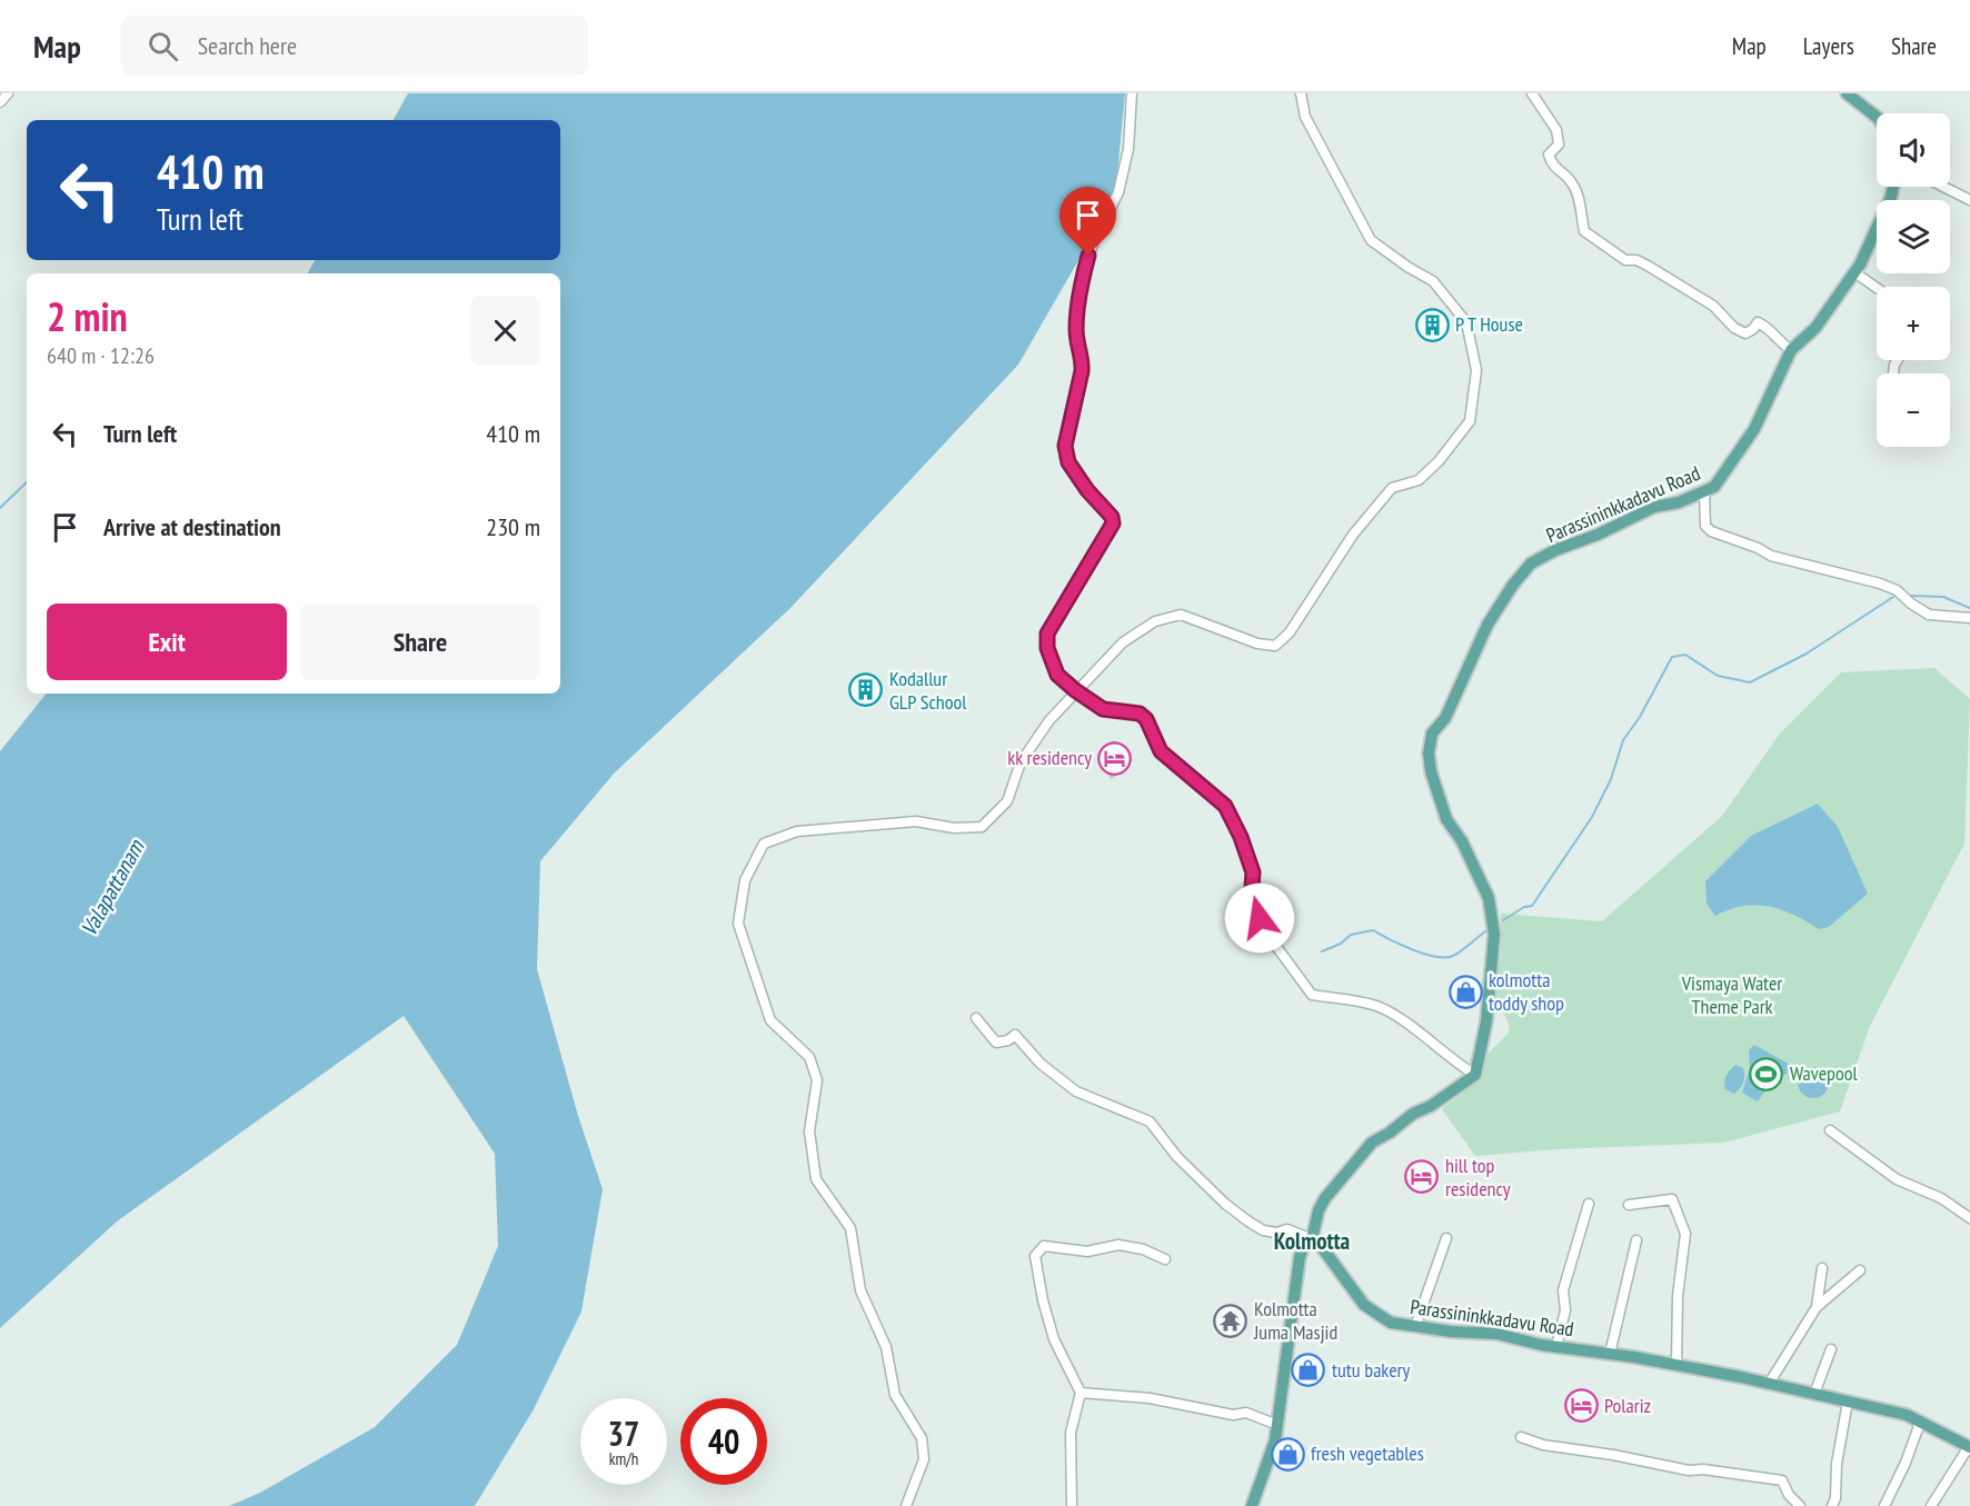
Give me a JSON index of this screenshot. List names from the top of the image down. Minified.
{"streets":{"main road":["Parassininkkadavu Road"]},"districts":["Kolmotta"],"water":["Valapattanam"],"parks":["Vismaya Water Theme Park"],"places":{"building":["P T House","Kodallur GLP School"],"hotel":["kk residency","hill top residency","Polariz"],"shop":["kolmotta toddy shop","tutu bakery","fresh vegetables"],"sports":["Wavepool"],"temple":["Kolmotta Juma Masjid"]},"page":{"header":"Map","search":"Search here","nav":["Map","Layers","Share"],"map_buttons":["+","−"],"turn":["410 m","Turn left"],"heading":["2 min","640 m · 12:26"],"list":[{"name":"Turn left","value":"410 m"},{"name":"Arrive at destination","value":"230 m"}],"buttons":["Exit","Share"],"speed":"37 km/h","limit":"40"}}
